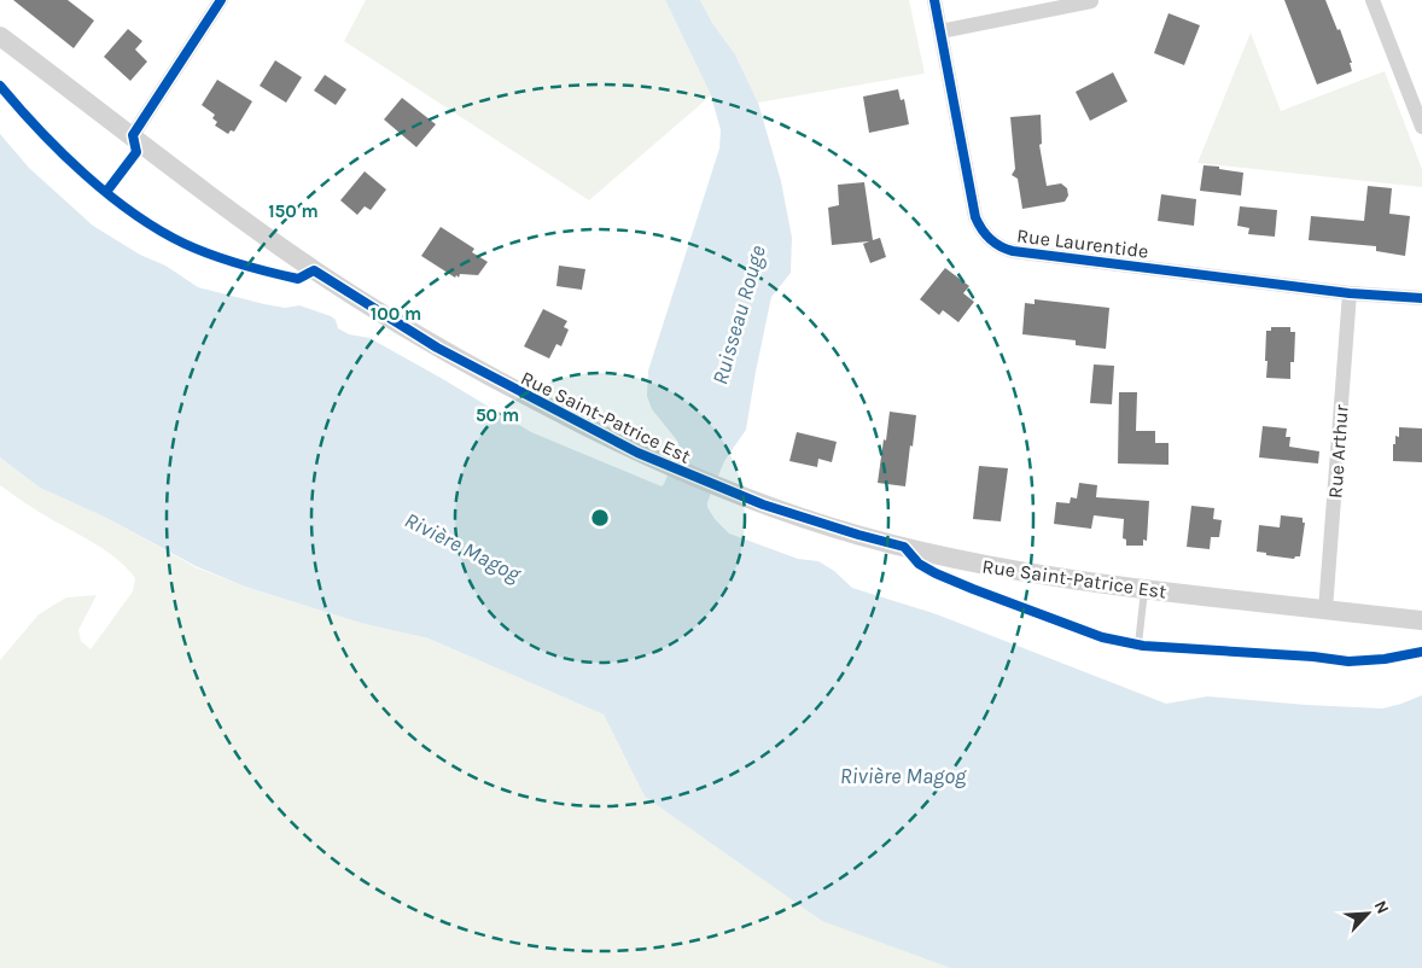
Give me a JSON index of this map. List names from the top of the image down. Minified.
{"streets":{"street":["Rue Laurentide","Rue Saint-Patrice Est","Rue Arthur"]},"crossings":[["Rue Laurentide","Rue Arthur"],["Rue Saint-Patrice Est","Rue Arthur"]],"water":["Ruisseau Rouge","Rivière Magog"],"north":"top right","rings":["150 m","100 m","50 m"]}
